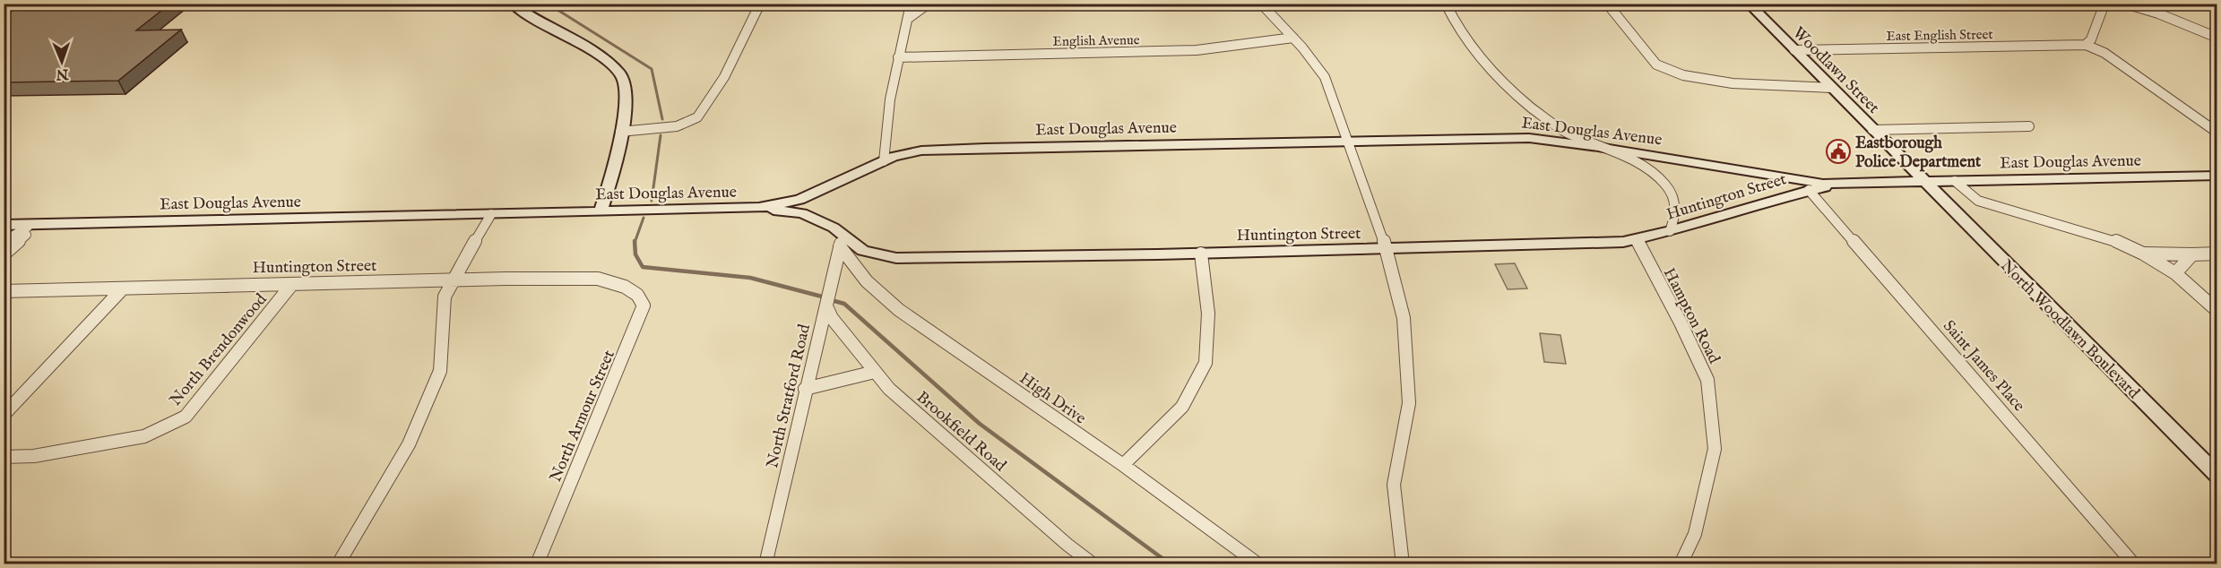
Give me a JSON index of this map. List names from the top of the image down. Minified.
{"streets":{"street":["East English Street","English Avenue","Woodlawn Street","East Douglas Avenue","Huntington Street","Hampton Road","North Woodlawn Boulevard","North Brendonwood","Saint James Place","North Stratford Road","High Drive","North Armour Street","Brookfield Road"]},"crossings":[["East English Street","Woodlawn Street"],["Woodlawn Street","East Douglas Avenue"],["Woodlawn Street","North Woodlawn Boulevard"],["East Douglas Avenue","Huntington Street"],["East Douglas Avenue","North Woodlawn Boulevard"],["Huntington Street","Hampton Road"],["Huntington Street","North Brendonwood"],["Huntington Street","Saint James Place"],["Huntington Street","North Stratford Road"],["Huntington Street","High Drive"],["Huntington Street","North Armour Street"],["North Stratford Road","High Drive"],["North Stratford Road","Brookfield Road"]],"places":{"public building":["Eastborough Police Department"]},"north":"bottom"}
